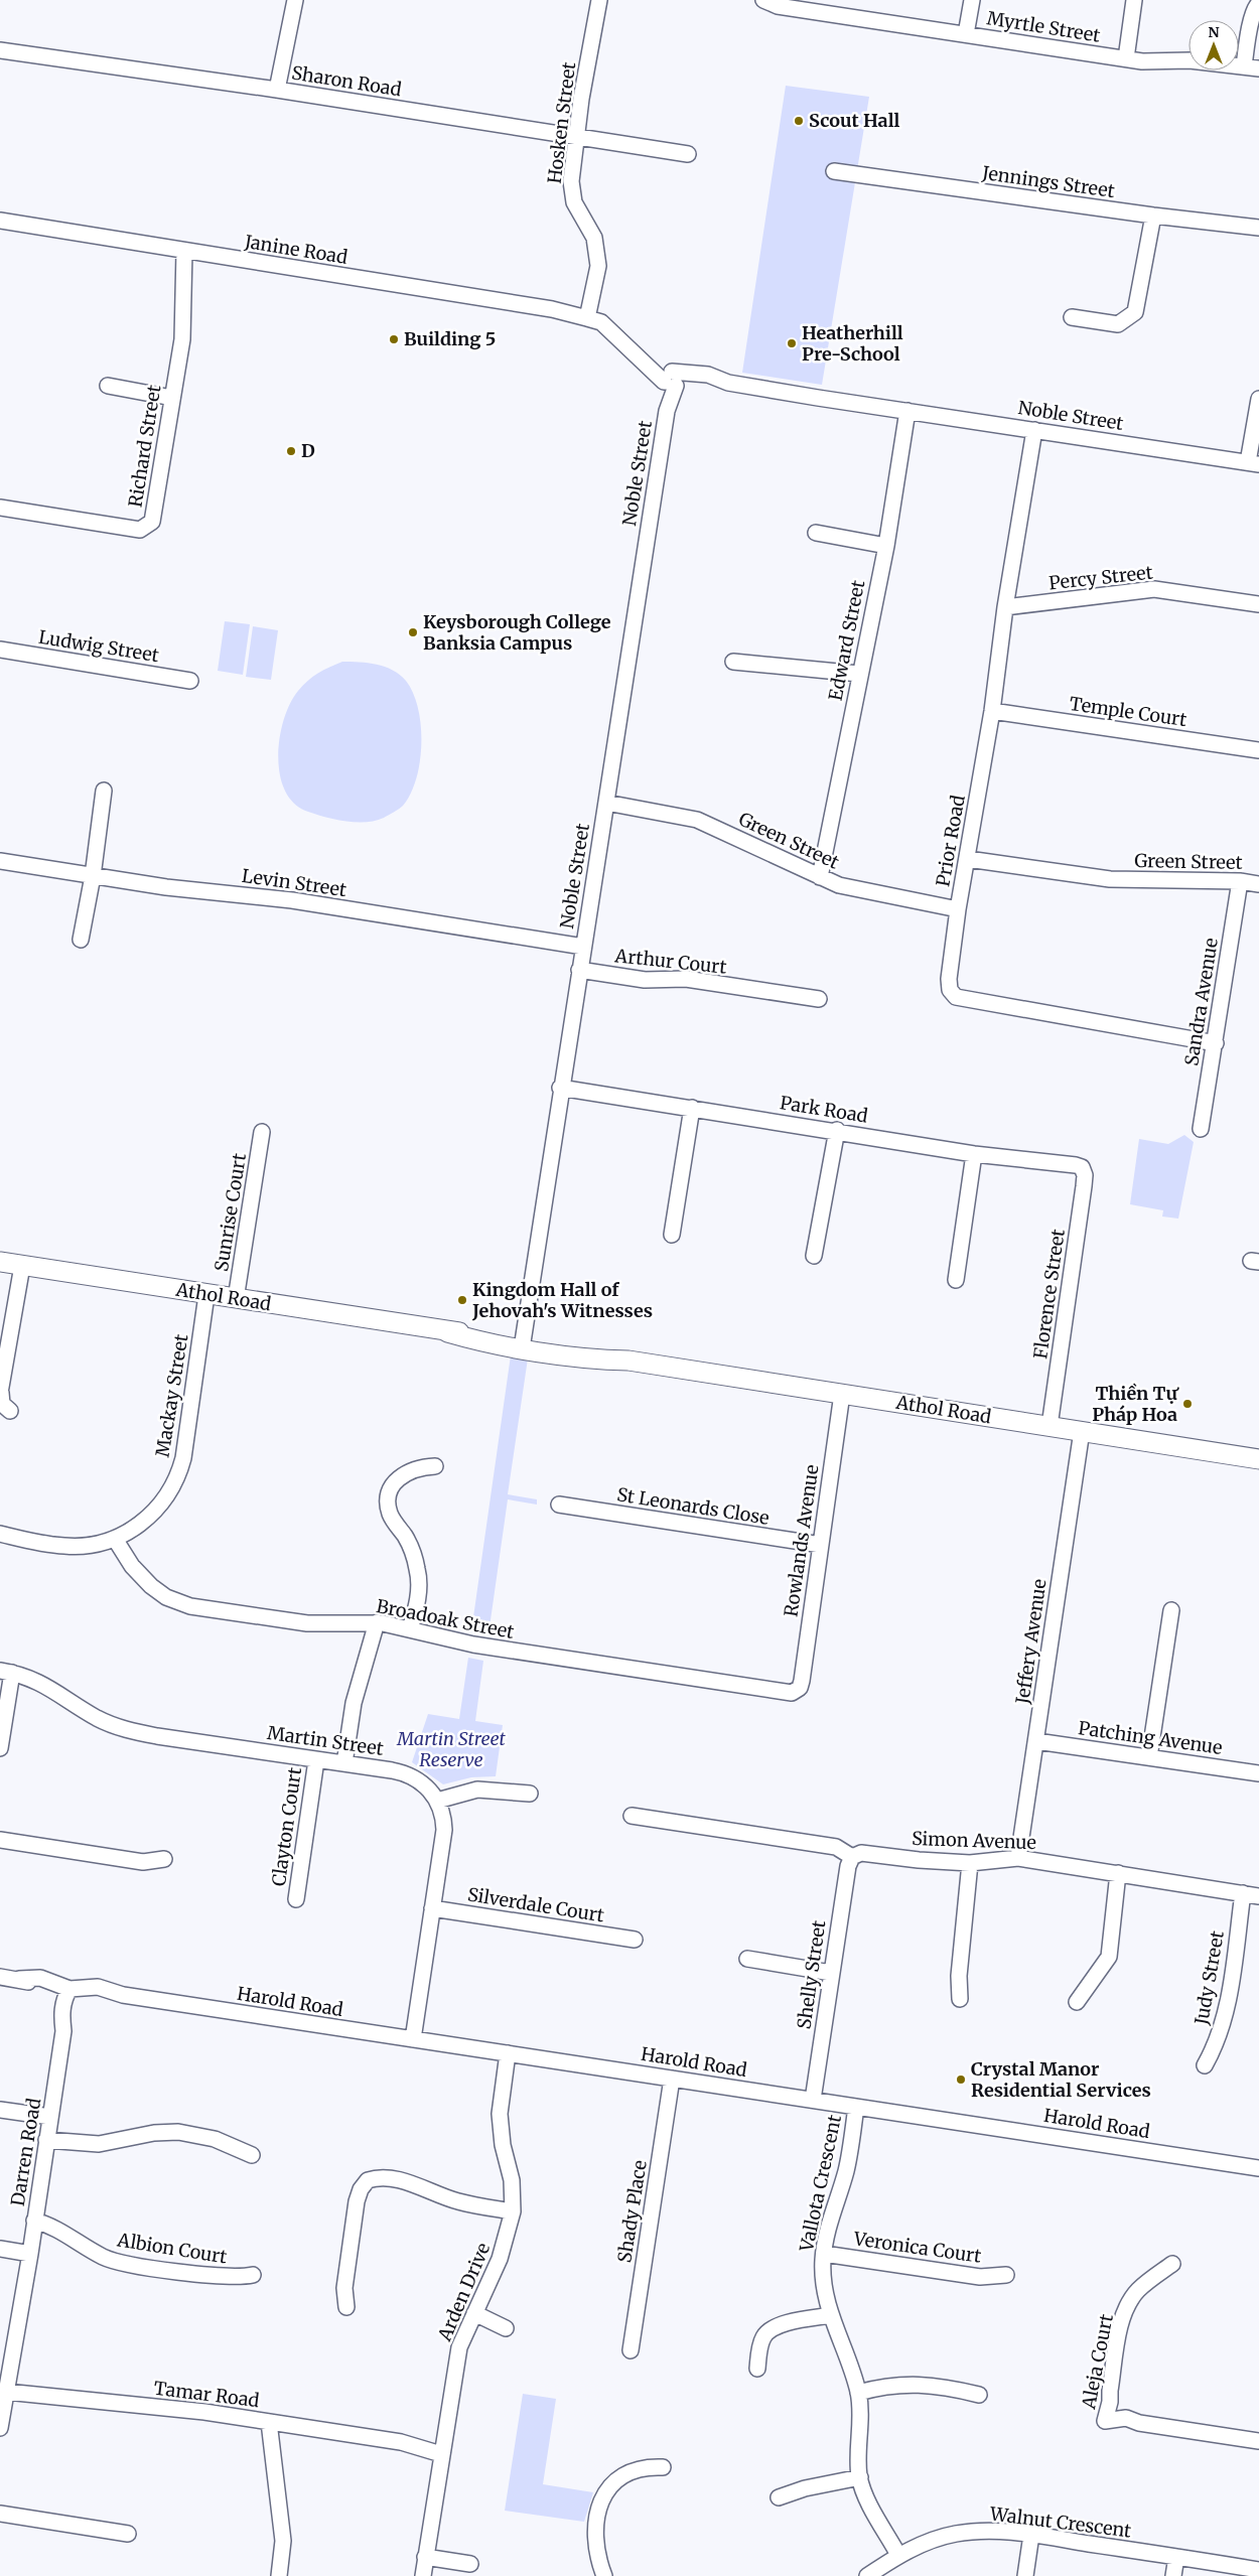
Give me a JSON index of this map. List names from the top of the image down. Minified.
{"streets":{"main road":["Athol Road"],"street":["Myrtle Street","Sharon Road","Hosken Street","Jennings Street","Janine Road","Noble Street","Richard Street","Percy Street","Edward Street","Ludwig Street","Temple Court","Green Street","Prior Road","Levin Street","Arthur Court","Sandra Avenue","Park Road","Sunrise Court","Florence Street","Mackay Street","St Leonards Close","Rowlands Avenue","Broadoak Street","Jeffery Avenue","Patching Avenue","Martin Street","Clayton Court","Simon Avenue","Silverdale Court","Shelly Street","Judy Street","Harold Road","Darren Road","Vallota Crescent","Shady Place","Veronica Court","Albion Court","Arden Drive","Aleja Court","Tamar Road","Walnut Crescent"]},"crossings":[["Sharon Road","Hosken Street"],["Hosken Street","Janine Road"],["Janine Road","Richard Street"],["Noble Street","Edward Street"],["Noble Street","Green Street"],["Noble Street","Prior Road"],["Noble Street","Levin Street"],["Noble Street","Arthur Court"],["Noble Street","Park Road"],["Noble Street","Athol Road"],["Percy Street","Prior Road"],["Edward Street","Green Street"],["Temple Court","Prior Road"],["Green Street","Prior Road"],["Green Street","Sandra Avenue"],["Prior Road","Sandra Avenue"],["Park Road","Florence Street"],["Sunrise Court","Athol Road"],["Florence Street","Athol Road"],["Athol Road","Mackay Street"],["Athol Road","Rowlands Avenue"],["Athol Road","Jeffery Avenue"],["Mackay Street","Broadoak Street"],["St Leonards Close","Rowlands Avenue"],["Rowlands Avenue","Broadoak Street"],["Jeffery Avenue","Patching Avenue"],["Jeffery Avenue","Simon Avenue"],["Martin Street","Clayton Court"],["Martin Street","Silverdale Court"],["Martin Street","Harold Road"],["Simon Avenue","Shelly Street"],["Simon Avenue","Judy Street"],["Shelly Street","Harold Road"],["Harold Road","Darren Road"],["Harold Road","Vallota Crescent"],["Harold Road","Shady Place"],["Harold Road","Arden Drive"],["Darren Road","Albion Court"],["Darren Road","Tamar Road"],["Vallota Crescent","Veronica Court"],["Vallota Crescent","Walnut Crescent"],["Arden Drive","Tamar Road"]],"parks":["Martin Street Reserve"],"places":["Scout Hall","Building 5","Heatherhill Pre-School","D","Keysborough College Banksia Campus","Kingdom Hall of Jehovah's Witnesses","Thiền Tự Pháp Hoa","Crystal Manor Residential Services"],"north":"top"}
